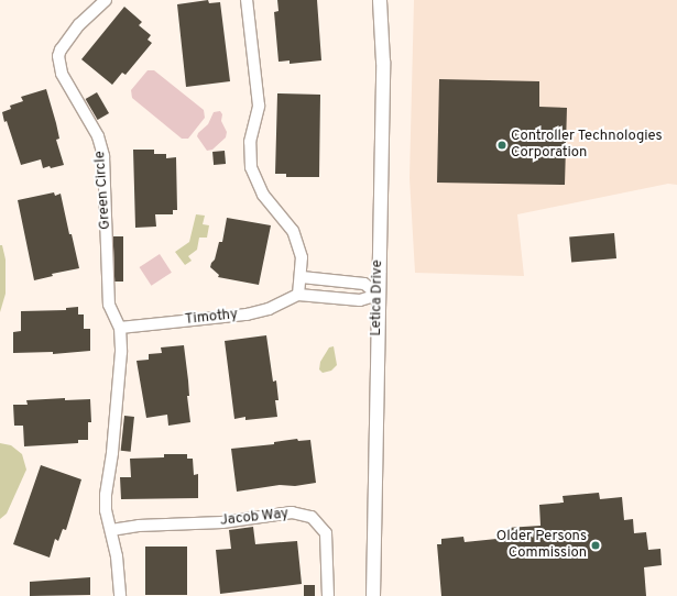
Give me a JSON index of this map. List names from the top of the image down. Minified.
{"streets":{"street":["Green Circle","Letica Drive","Timothy","Jacob Way"]},"crossings":[["Green Circle","Timothy"]],"places":["Controller Technologies Corporation","Older Persons Commission"]}
